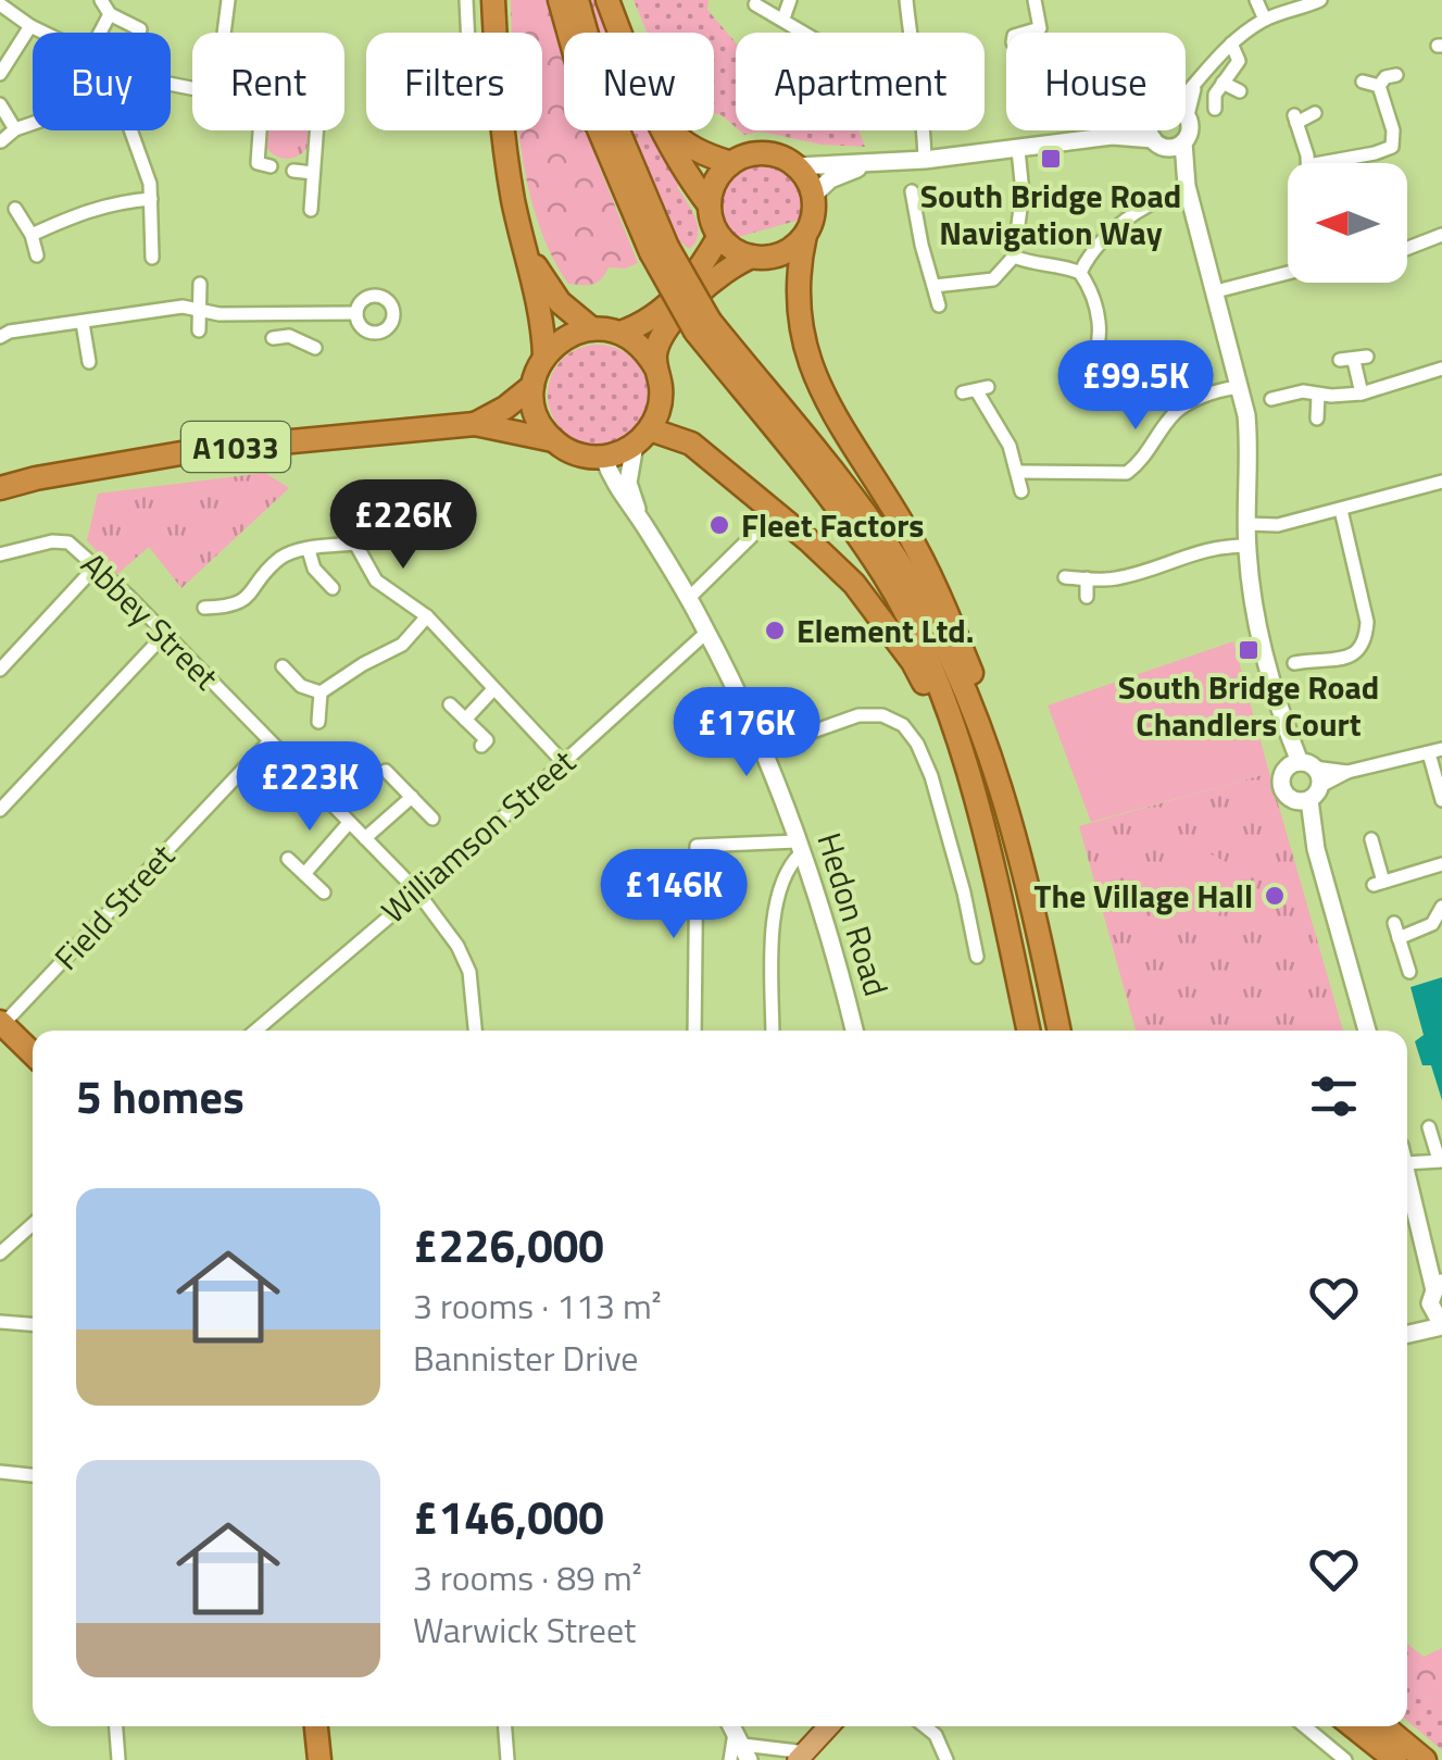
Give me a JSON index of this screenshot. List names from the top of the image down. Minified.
{"streets":{"highway":["A1033"],"street":["Abbey Street","Williamson Street","Field Street","Hedon Road"]},"crossings":[["A1033","Hedon Road"],["Abbey Street","Williamson Street"],["Abbey Street","Field Street"],["Williamson Street","Hedon Road"]],"places":{"transit":["South Bridge Road Navigation Way","South Bridge Road Chandlers Court"],"other":["Fleet Factors","Element Ltd.","The Village Hall"]},"north":"left","page":{"chip":["Buy","Rent","Filters","New","Apartment","House"],"price":["£99.5K","£226K","£176K","£223K","£146K"],"heading":"5 homes","list":[{"name":"£226,000","note":"3 rooms · 113 m² · Bannister Drive"},{"name":"£146,000","note":"3 rooms · 89 m² · Warwick Street"}]}}
